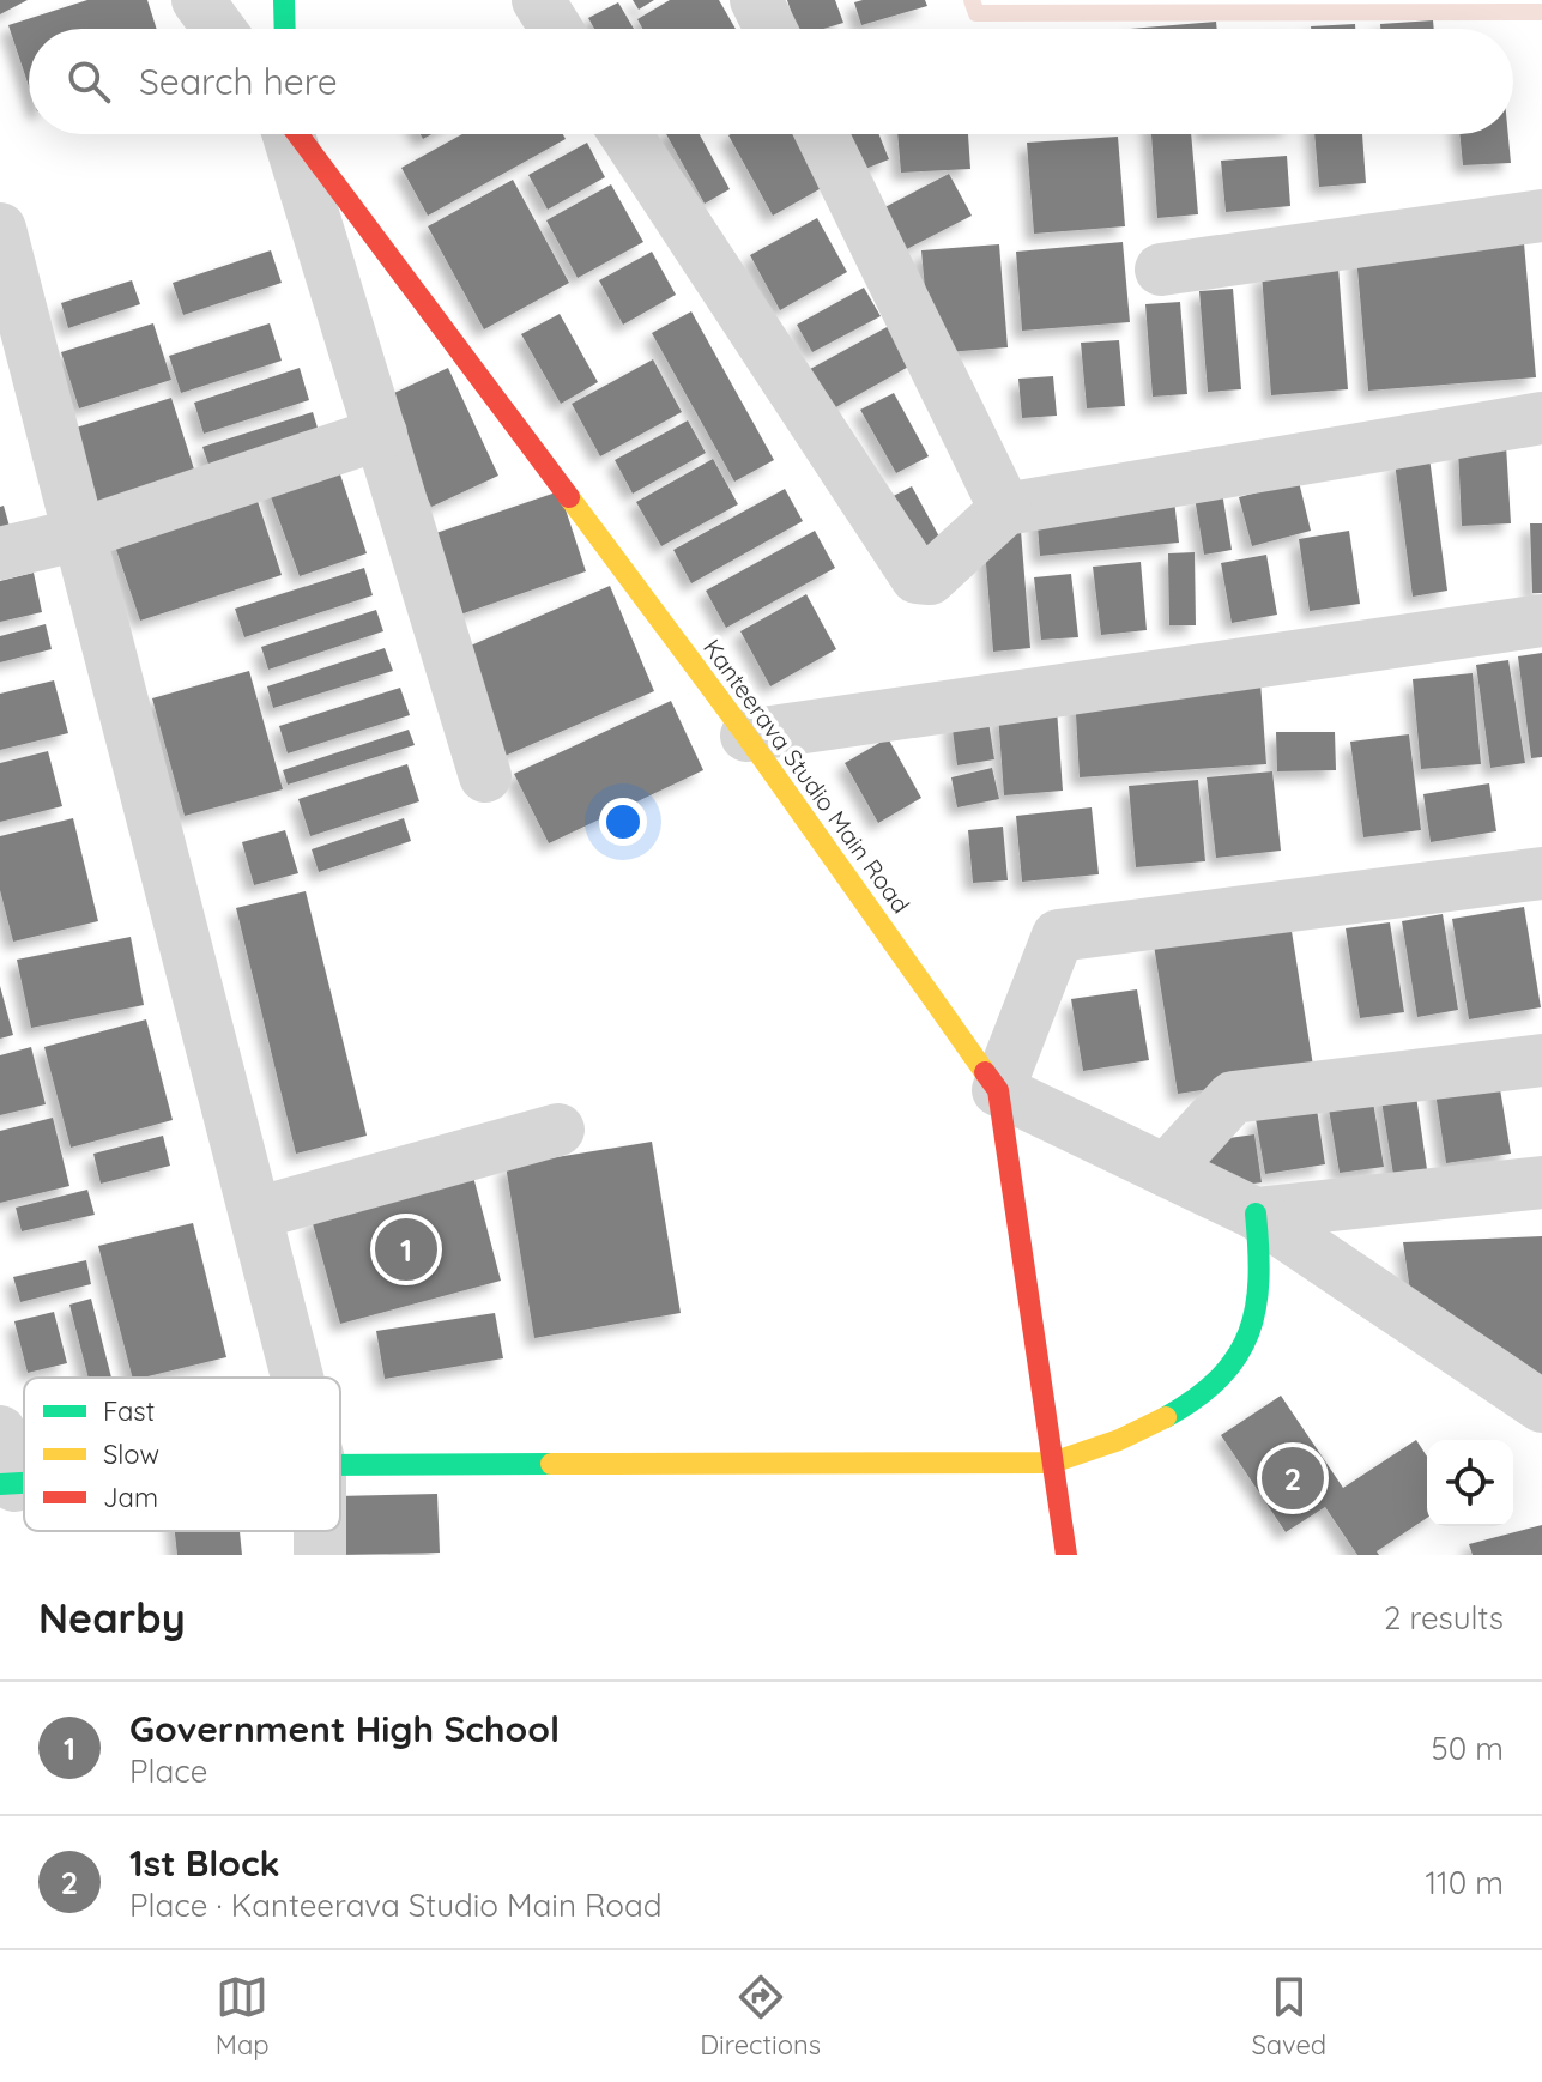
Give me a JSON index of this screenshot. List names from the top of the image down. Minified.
{"streets":{"street":["Kanteerava Studio Main Road"]},"legend":["Fast","Slow","Jam"],"page":{"search":"Search here","pins":["1","2"],"heading":["Nearby","2 results"],"list":[{"mark":"1","name":"Government High School","note":"Place","value":"50 m"},{"mark":"2","name":"1st Block","note":"Place · Kanteerava Studio Main Road","value":"110 m"}],"nav":["Map","Directions","Saved"]}}
